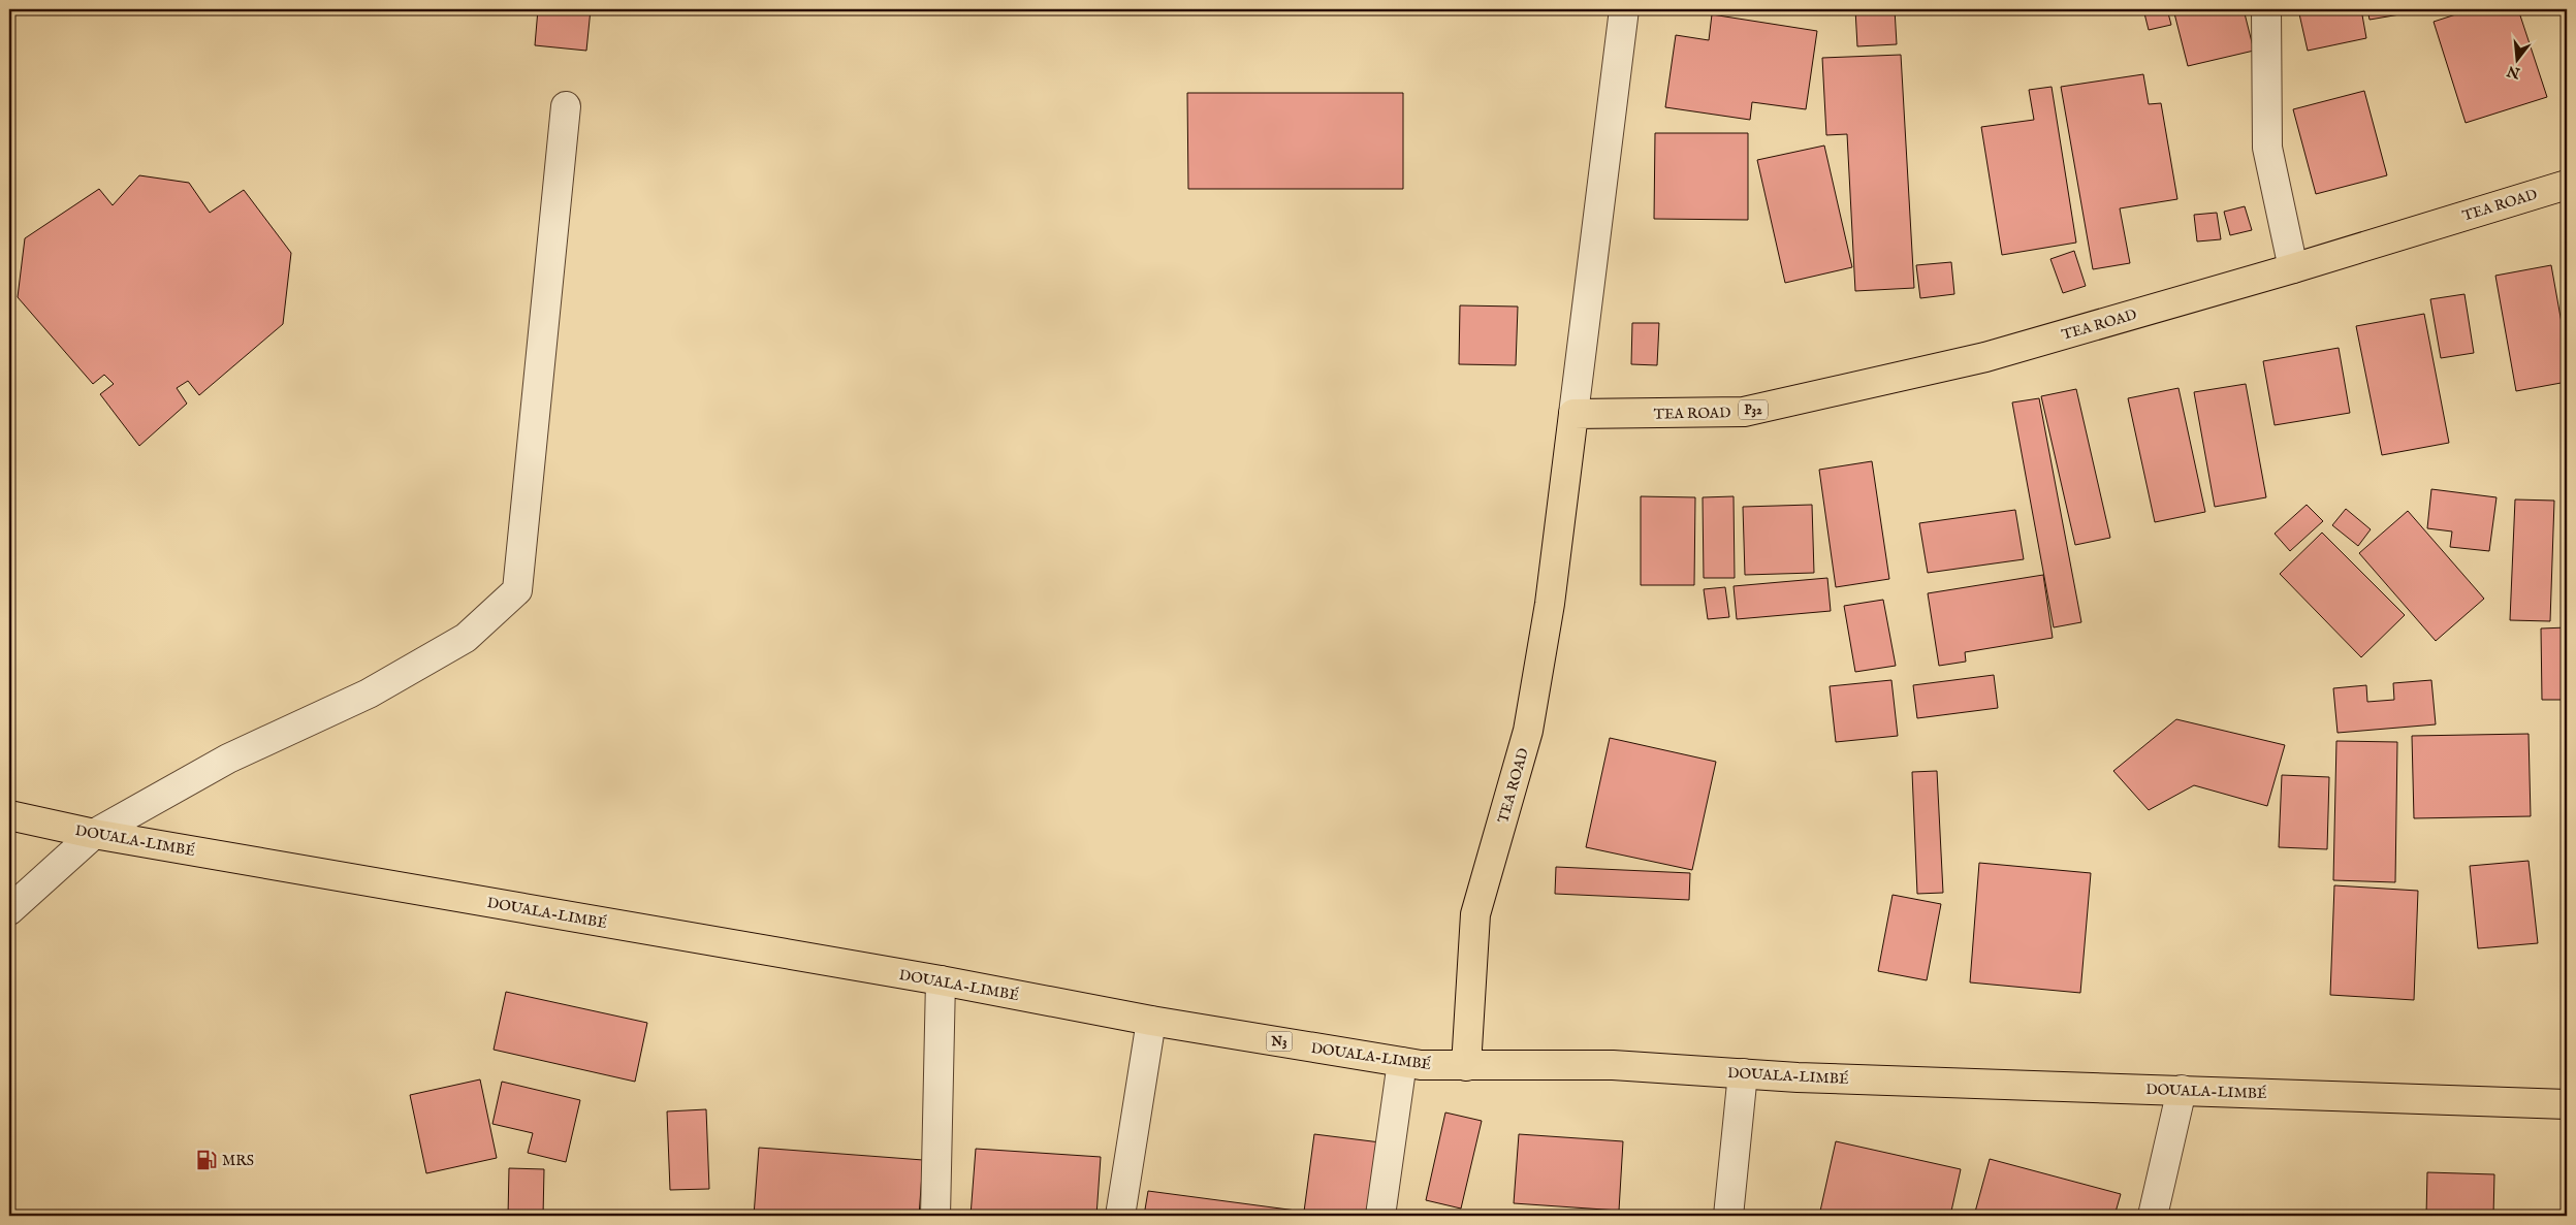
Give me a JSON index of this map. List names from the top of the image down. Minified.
{"streets":{"main road":["TEA ROAD","P32","DOUALA-LIMBÉ","N3"]},"crossings":[["TEA ROAD","DOUALA-LIMBÉ"]],"places":{"fuel station":["MRS"]},"north":"bottom"}
